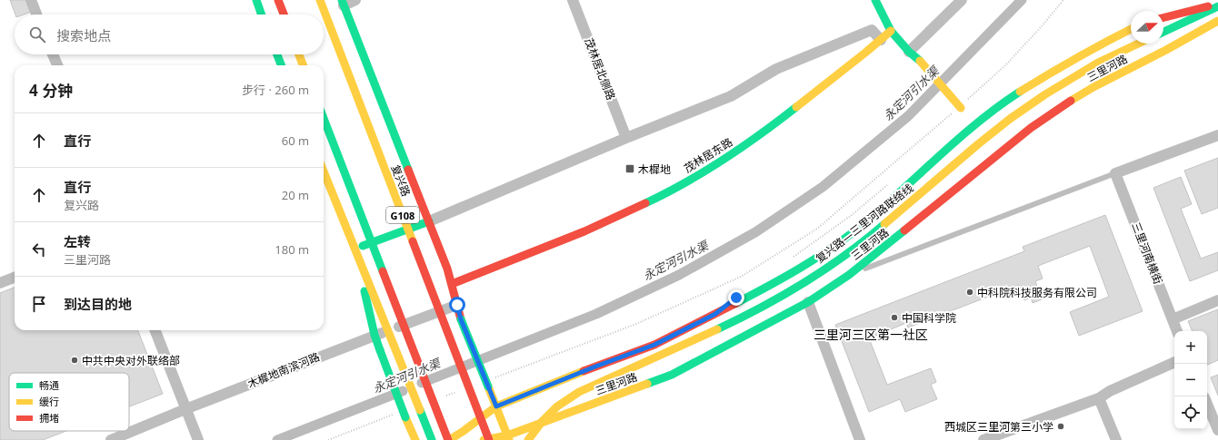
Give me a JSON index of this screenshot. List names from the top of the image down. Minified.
{"streets":{"main road":["三里河路","茂林居东路","复兴路","G108","复兴路—三里河路联络线"],"street":["茂林居北侧路","三里河南横街","木樨地南滨河路"]},"crossings":[["三里河路","复兴路"],["茂林居东路","复兴路"],["复兴路","木樨地南滨河路"]],"districts":["三里河三区第一社区"],"water":["永定河引水渠"],"places":{"transit":["木樨地"],"other":["中科院科技服务有限公司","中国科学院","中共中央对外联络部","西城区三里河第三小学"]},"legend":["畅通","缓行","拥堵"],"north":"right","page":{"search":"搜索地点","heading":["4 分钟","步行 · 260 m"],"list":[["直行","60 m"],["直行","复兴路","20 m"],["左转","三里河路","180 m"],"到达目的地"],"map_buttons":["+","−"]}}
